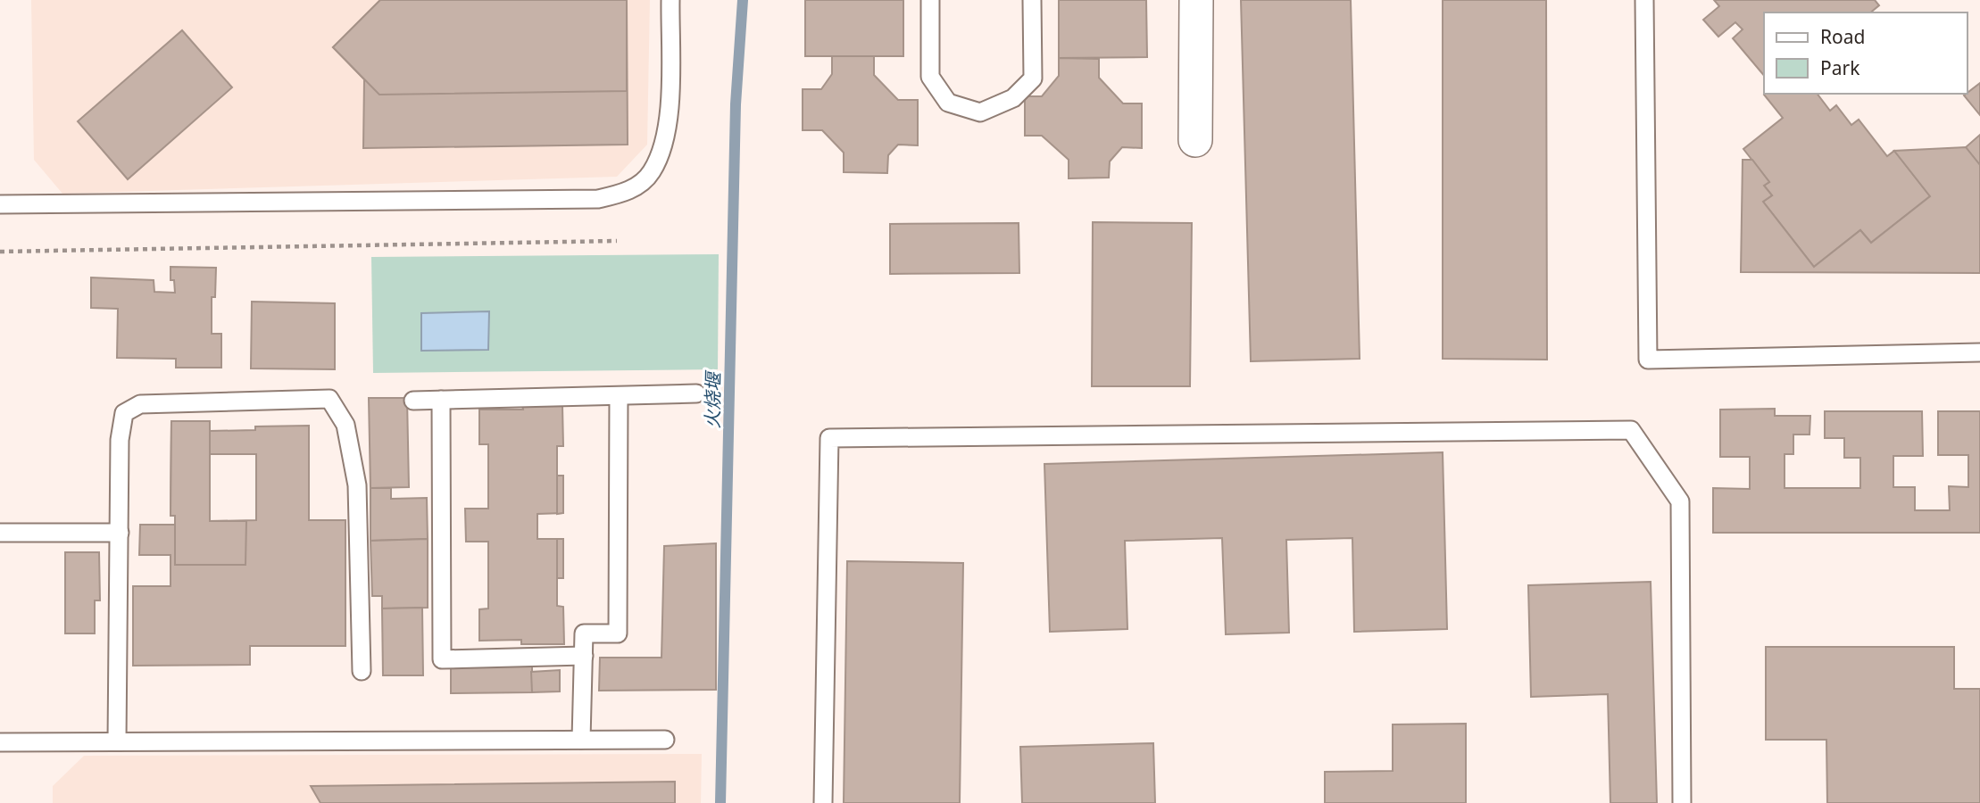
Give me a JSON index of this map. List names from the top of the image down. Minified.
{"water":["火烧堰"],"legend":["Road","Park"]}
